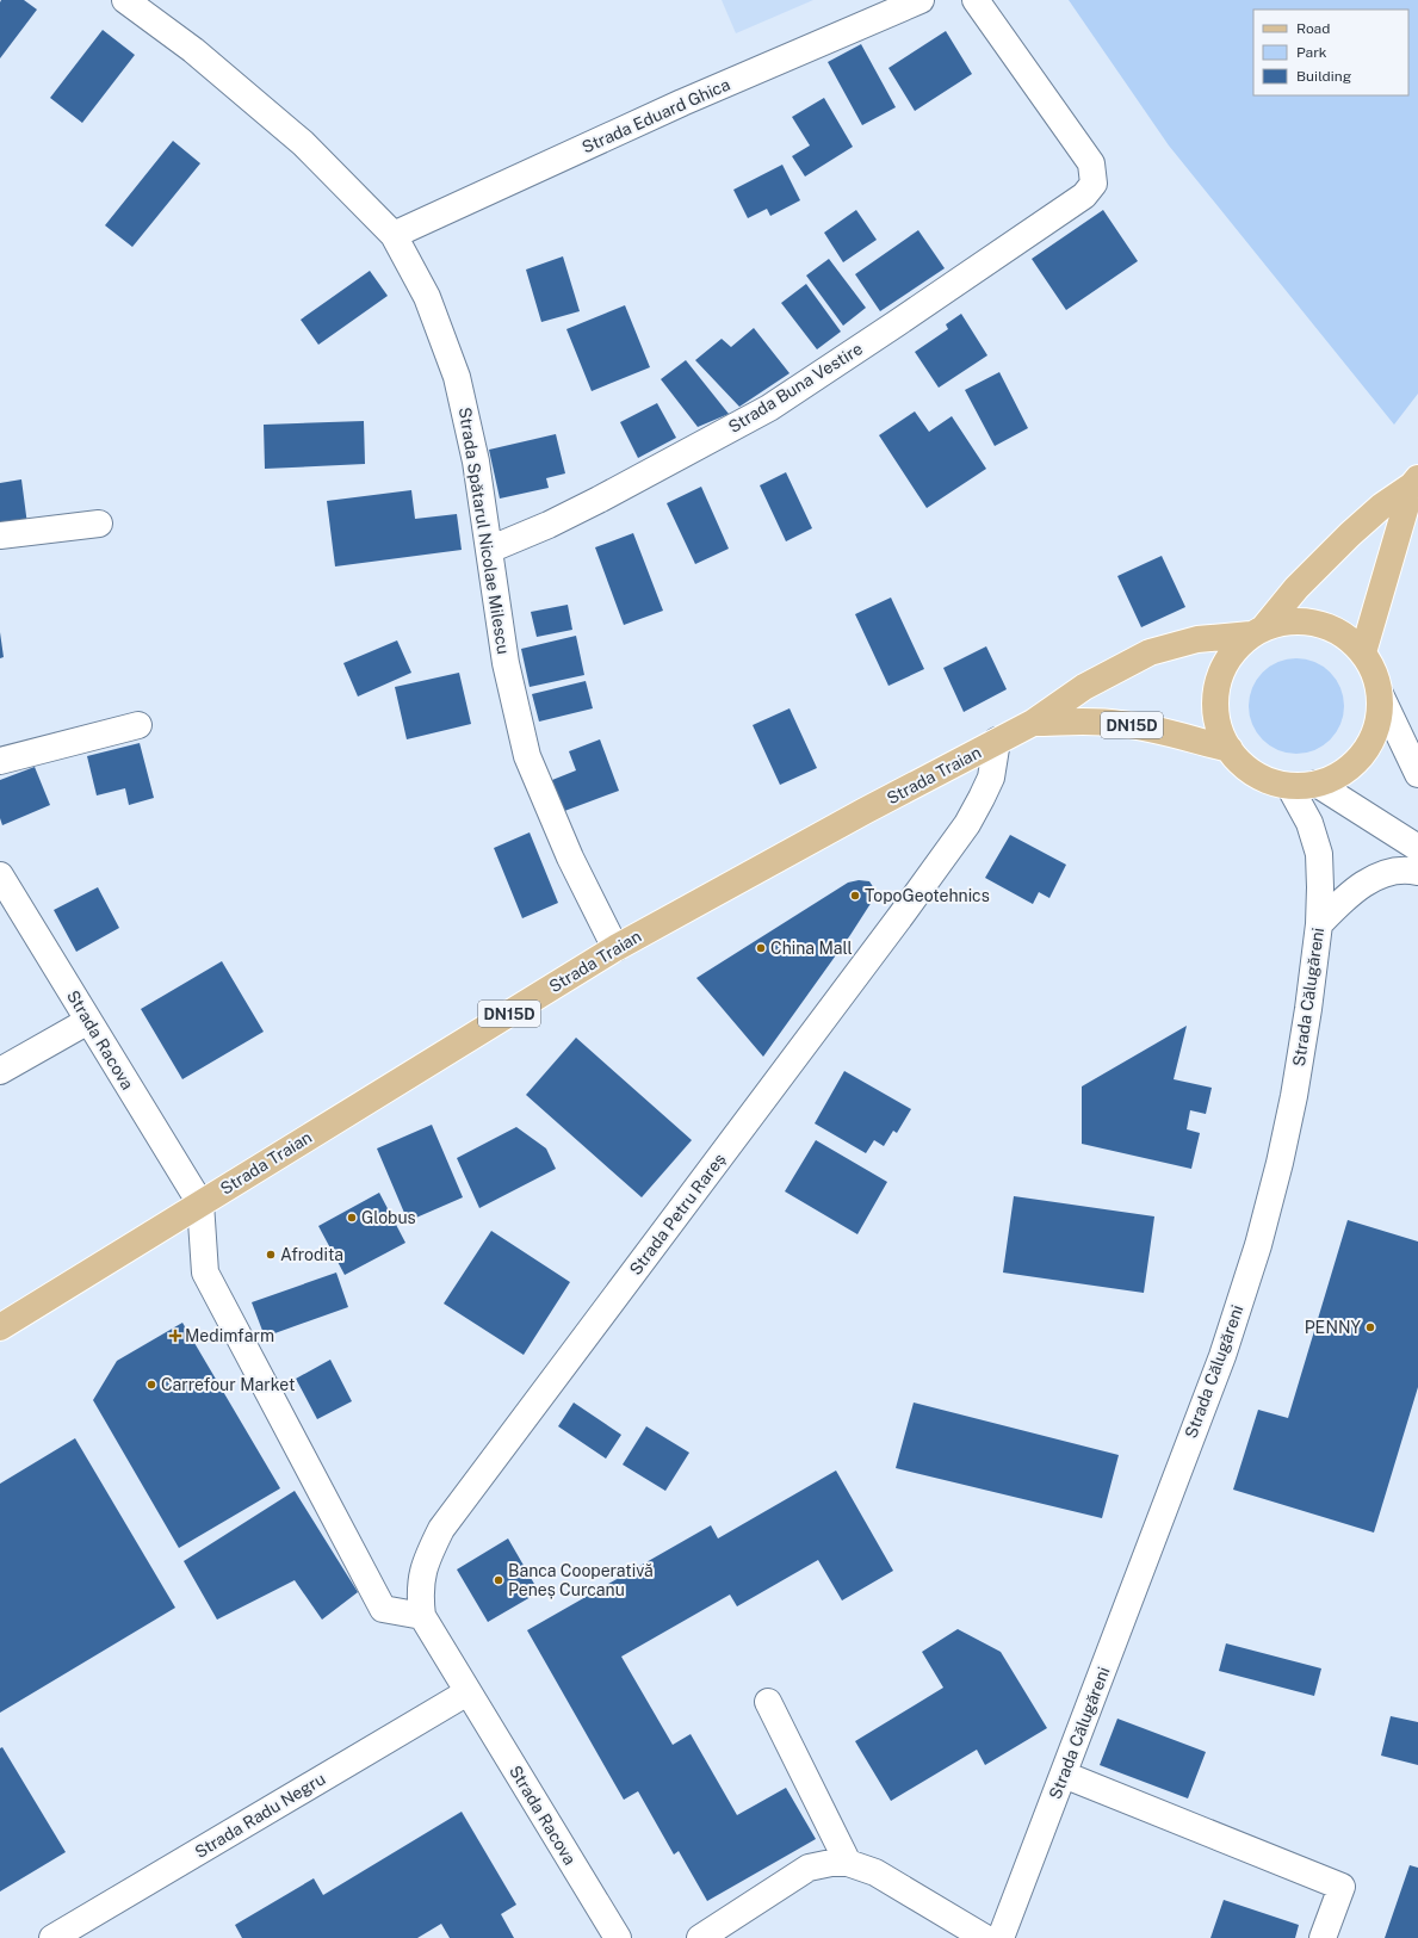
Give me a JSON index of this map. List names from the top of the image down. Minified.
{"streets":{"main road":["DN15D","Strada Traian"],"street":["Strada Eduard Ghica","Strada Buna Vestire","Strada Spătarul Nicolae Milescu","Strada Călugăreni","Strada Racova","Strada Petru Rareș","Strada Radu Negru"]},"crossings":[["Strada Eduard Ghica","Strada Spătarul Nicolae Milescu"],["Strada Buna Vestire","Strada Spătarul Nicolae Milescu"],["Strada Spătarul Nicolae Milescu","Strada Traian"],["Strada Traian","Strada Călugăreni"],["Strada Traian","Strada Racova"],["Strada Traian","Strada Petru Rareș"],["Strada Racova","Strada Petru Rareș"],["Strada Racova","Strada Radu Negru"],["Strada Petru Rareș","Strada Radu Negru"]],"places":{"other":["TopoGeotehnics","China Mall","Globus","Afrodita","PENNY","Carrefour Market","Banca Cooperativă Peneș Curcanu"],"health":["Medimfarm"]},"legend":["Road","Park","Building"]}
